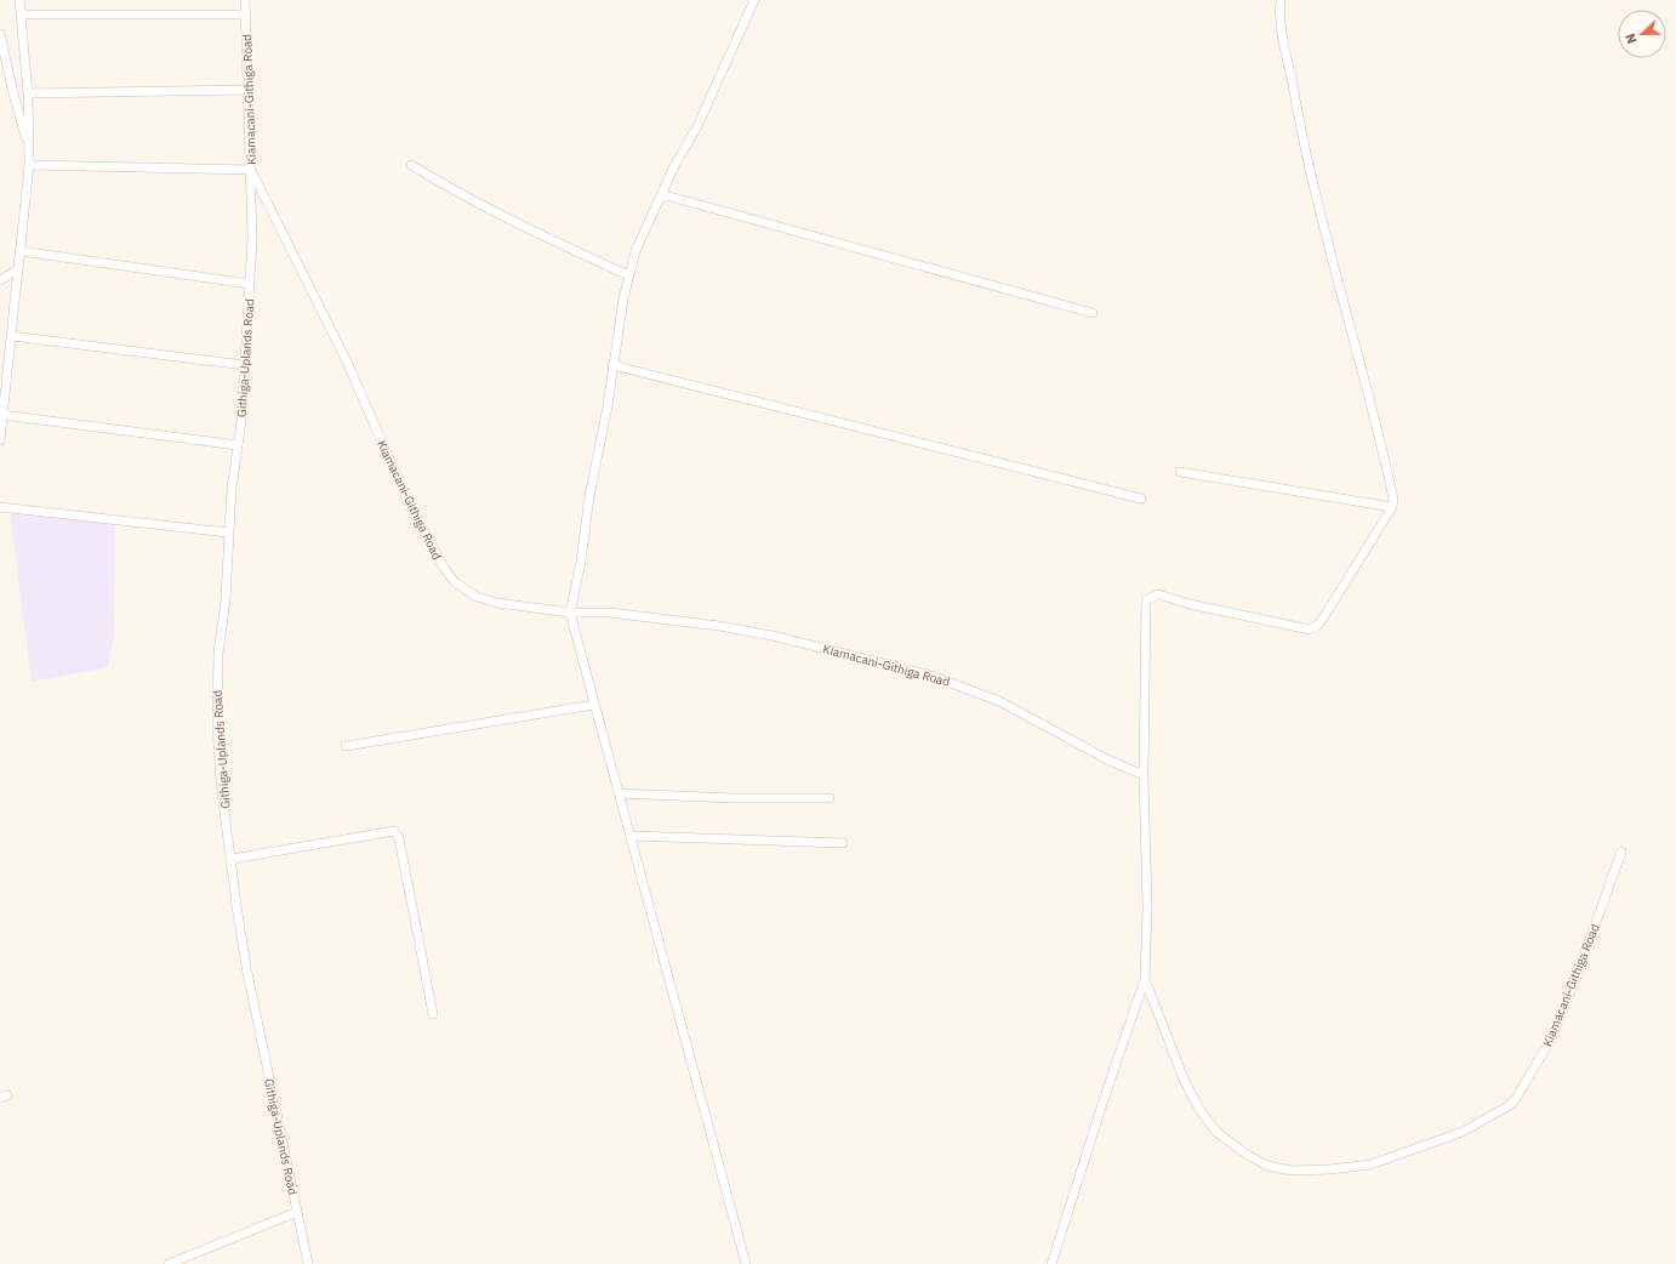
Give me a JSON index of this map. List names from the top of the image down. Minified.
{"streets":{"street":["Kiamacani-Githiga Road","Githiga-Uplands Road"]},"crossings":[["Kiamacani-Githiga Road","Githiga-Uplands Road"]],"north":"left"}
